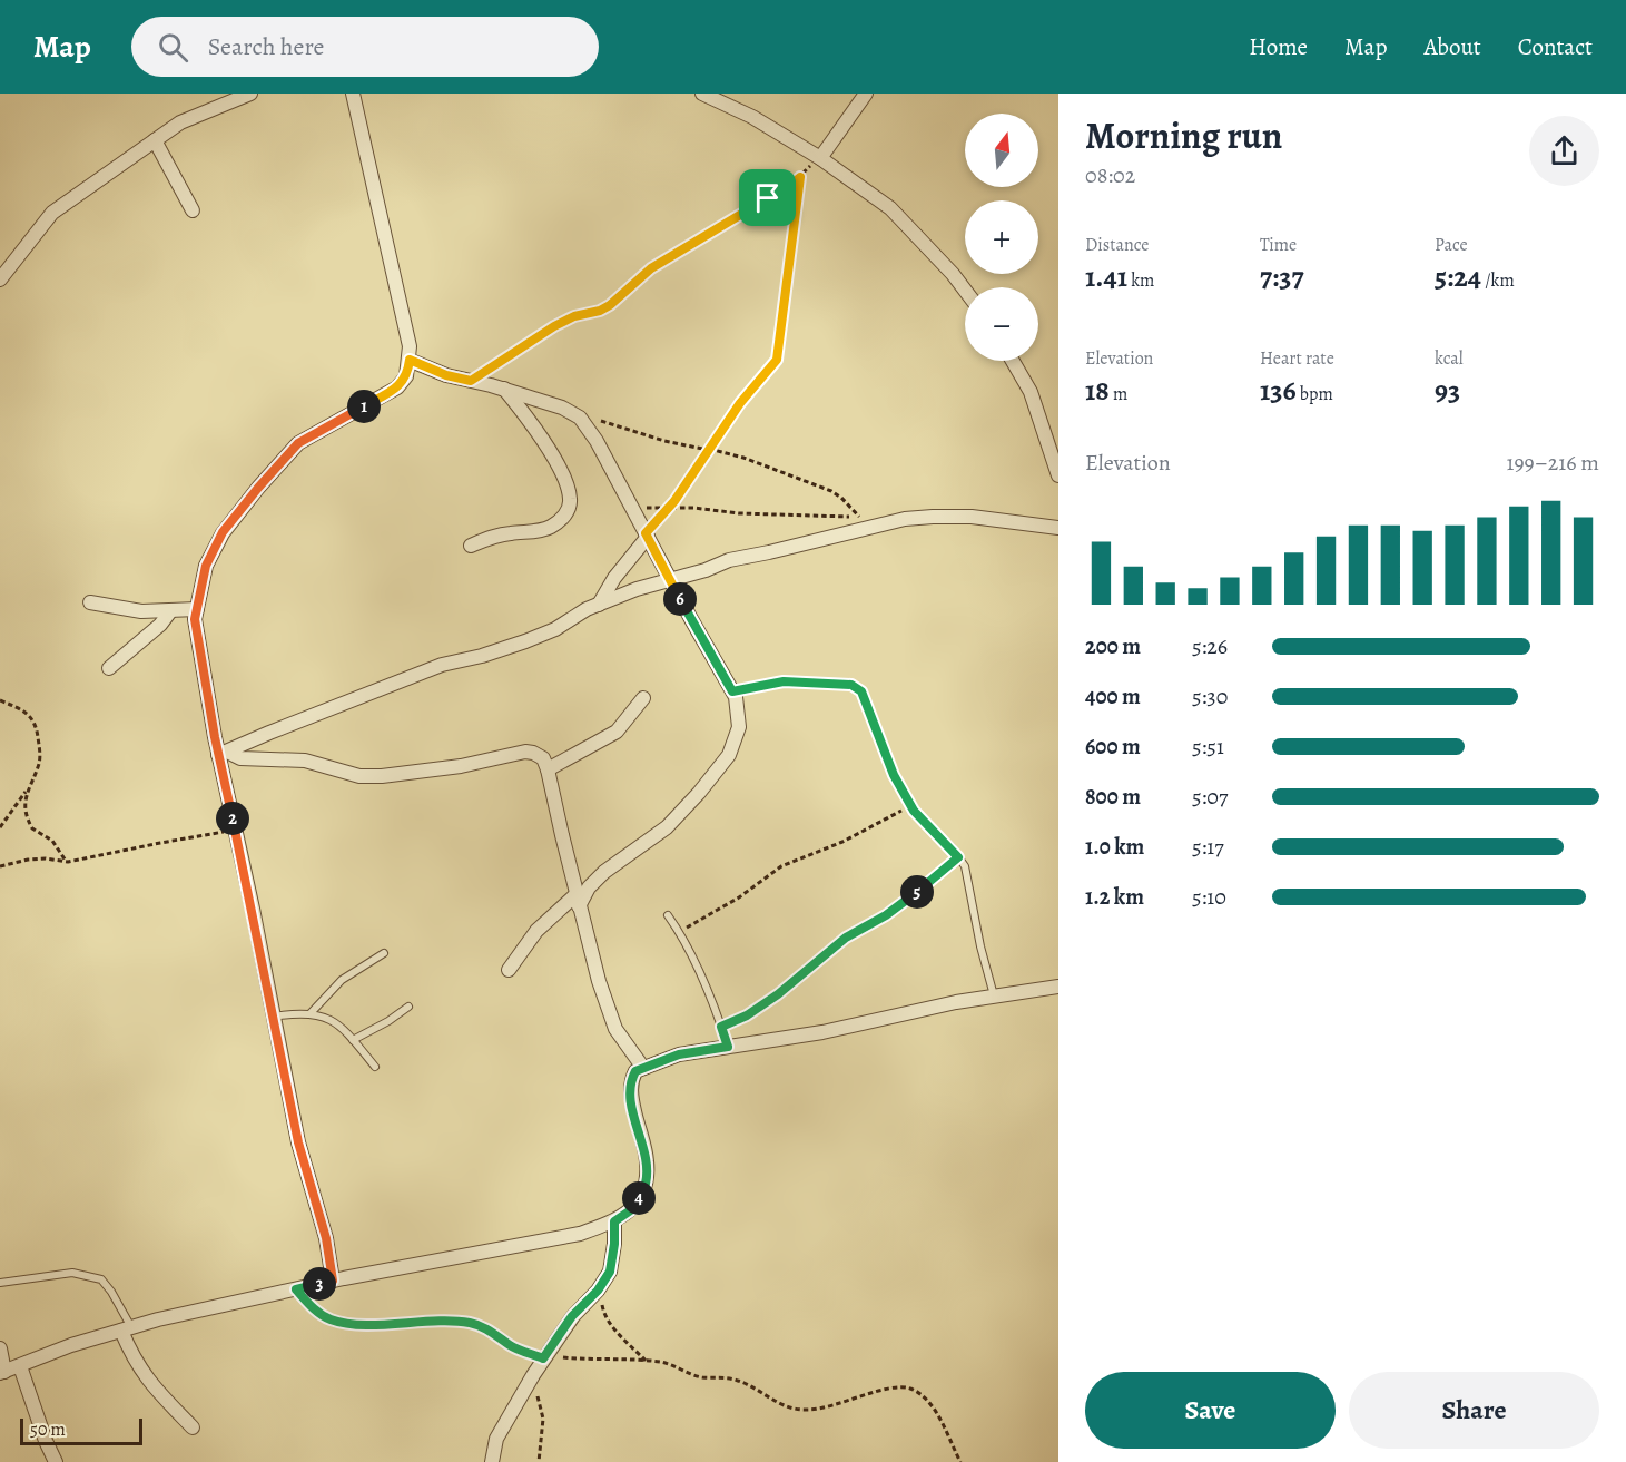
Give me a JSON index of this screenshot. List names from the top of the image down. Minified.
{"scale_bar":"50 m","north":"top","page":{"header":"Map","search":"Search here","nav":["Home","Map","About","Contact"],"heading":["Morning run","08:02"],"map_buttons":["+","−"],"stats":[["Distance","1.41 km"],["Time","7:37"],["Pace","5:24 /km"],["Elevation","18 m"],["Heart rate","136 bpm"],["kcal","93"]],"pins":["1","6","2","5","4","3"],"chart":["Elevation","199–216 m"],"list":[{"name":"200 m","note":"5:26"},{"name":"400 m","note":"5:30"},{"name":"600 m","note":"5:51"},{"name":"800 m","note":"5:07"},{"name":"1.0 km","note":"5:17"},{"name":"1.2 km","note":"5:10"}],"buttons":["Save","Share"],"scale":"50 m"}}
